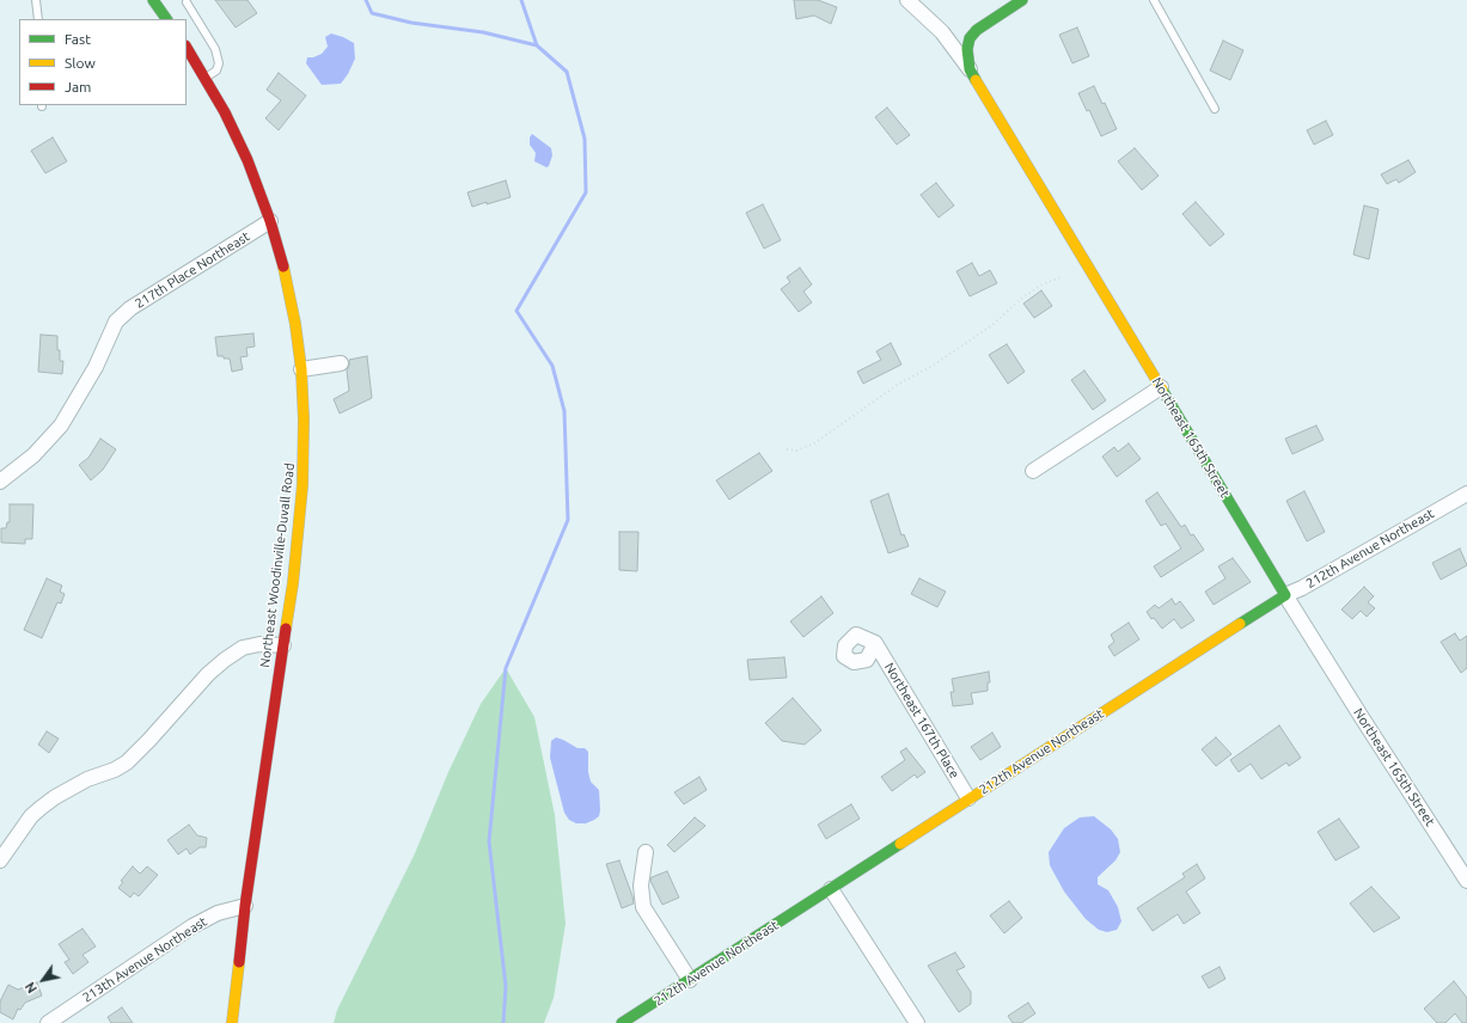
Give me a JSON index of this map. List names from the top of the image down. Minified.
{"streets":{"street":["217th Place Northeast","Northeast 165th Street","212th Avenue Northeast","Northeast Woodinville-Duvall Road","Northeast 167th Place","213th Avenue Northeast"]},"crossings":[["217th Place Northeast","Northeast Woodinville-Duvall Road"],["Northeast 165th Street","212th Avenue Northeast"],["212th Avenue Northeast","Northeast 167th Place"],["Northeast Woodinville-Duvall Road","213th Avenue Northeast"]],"legend":["Fast","Slow","Jam"],"north":"bottom left"}
